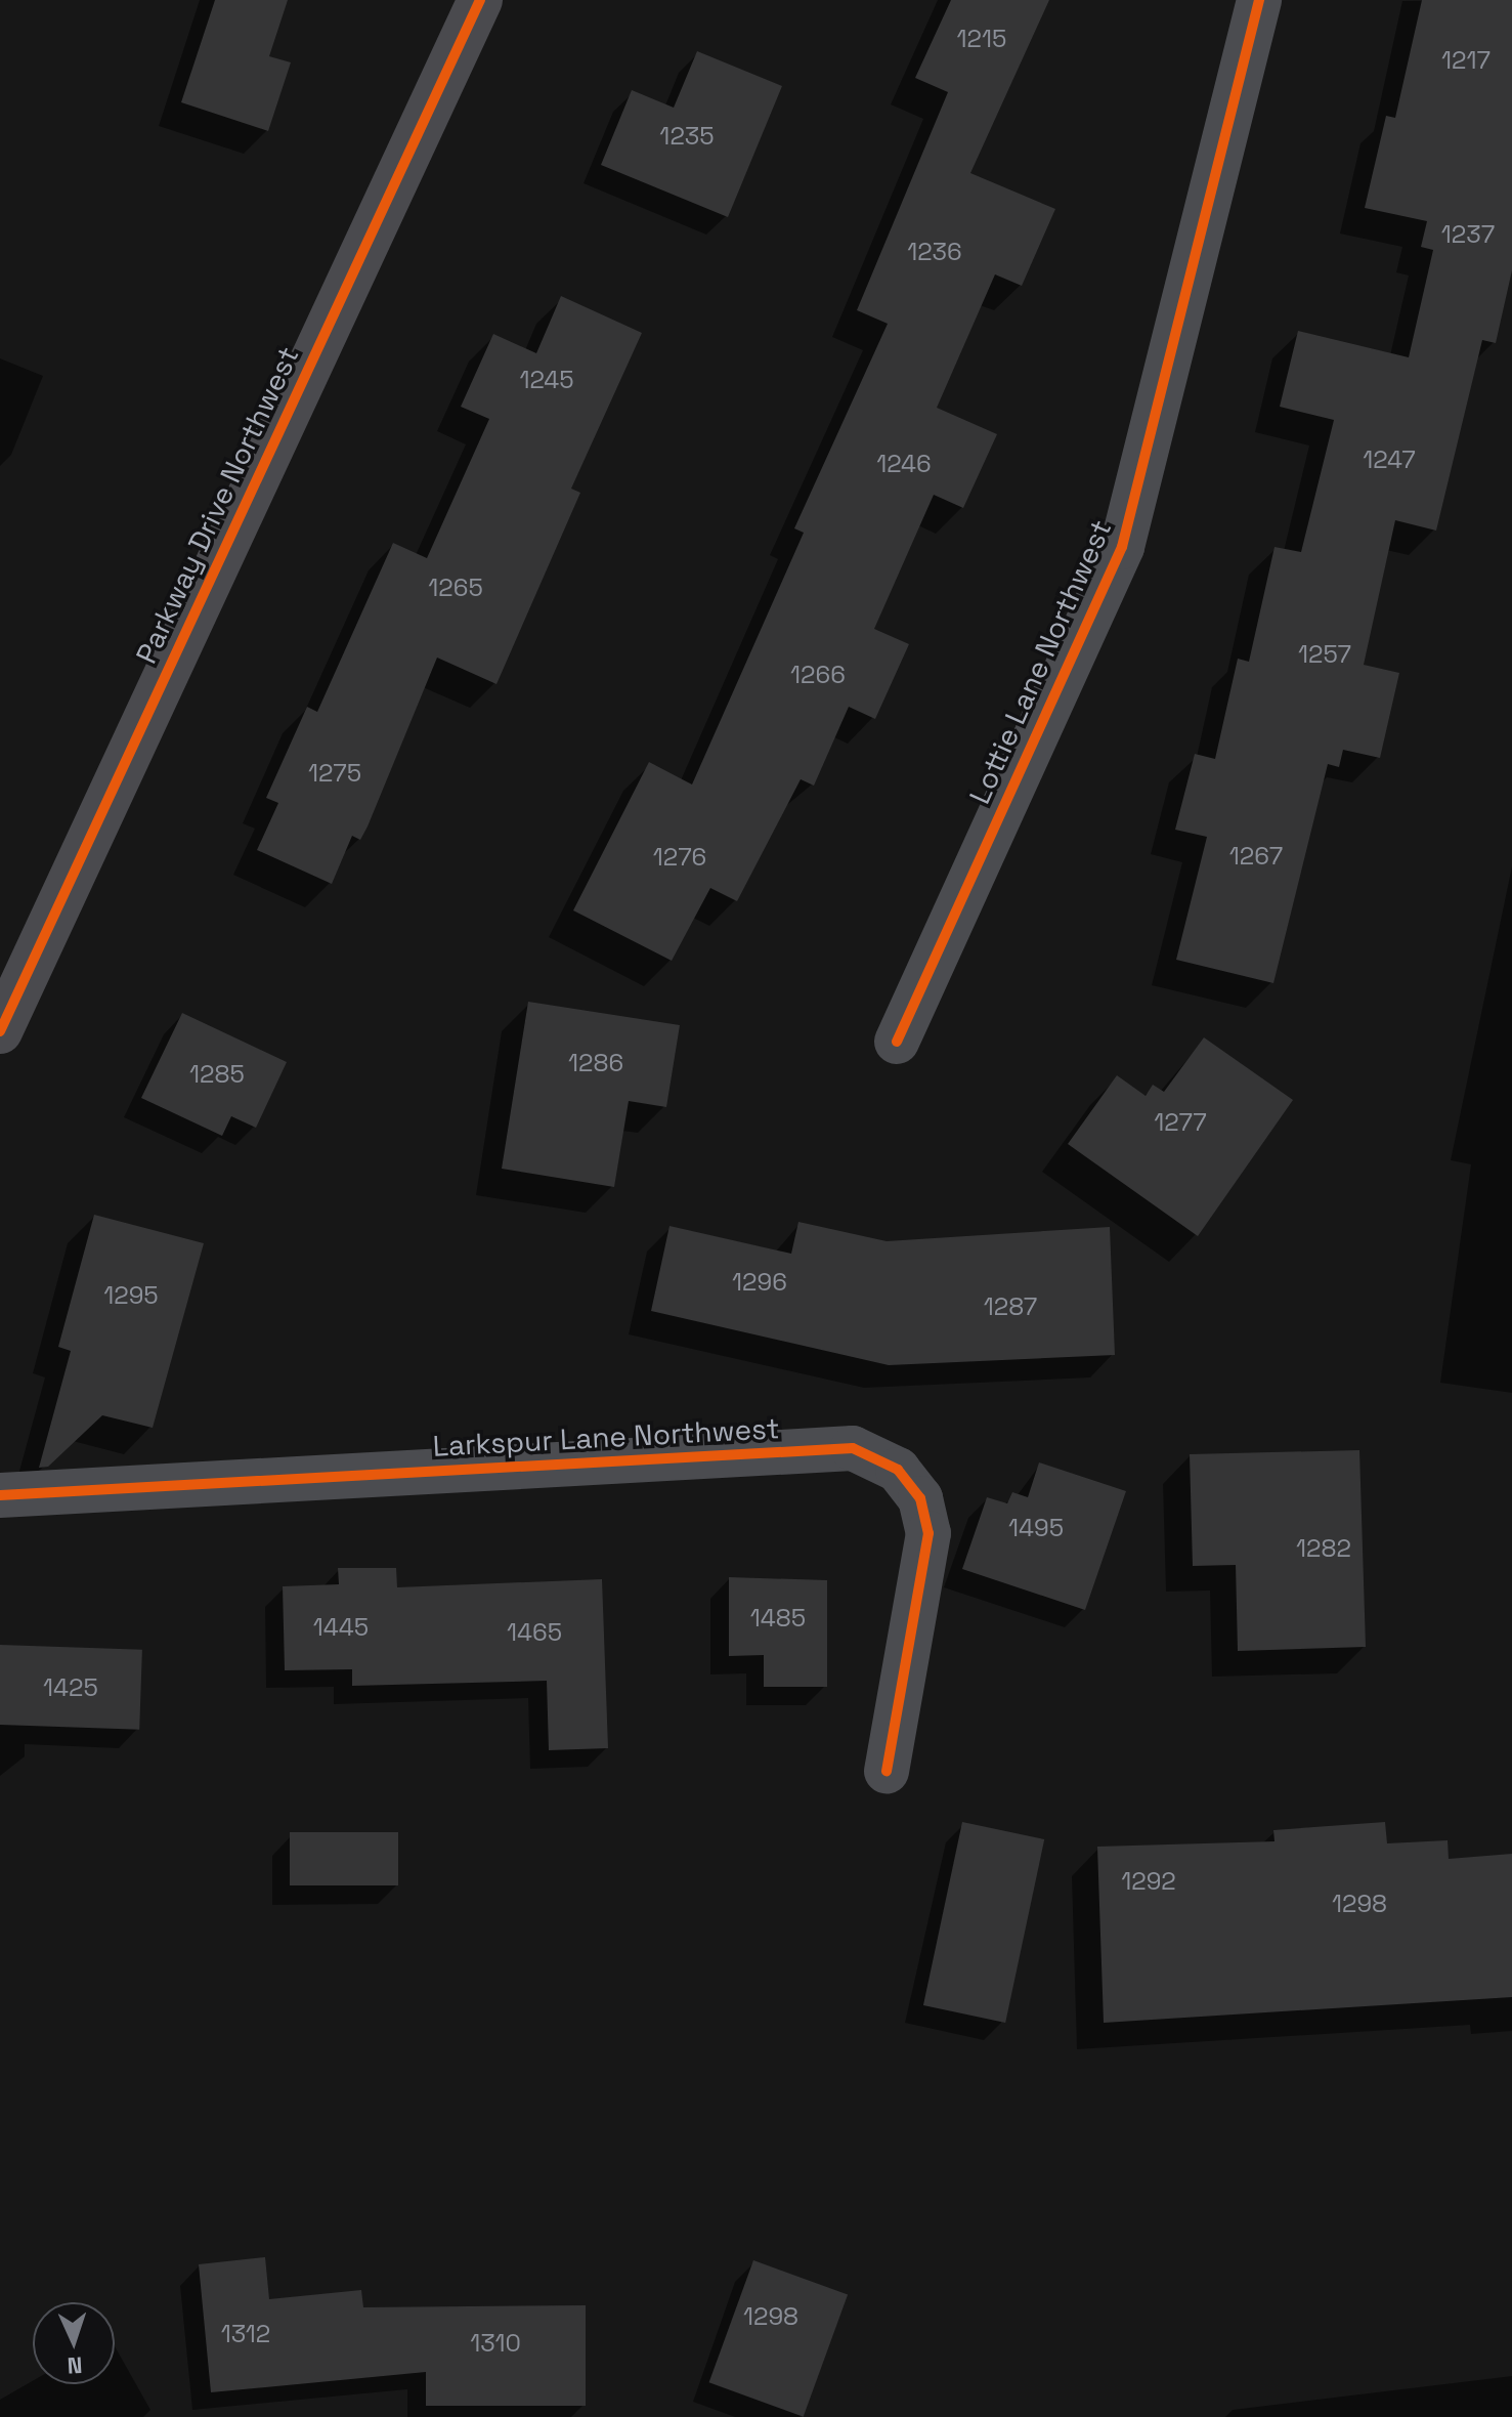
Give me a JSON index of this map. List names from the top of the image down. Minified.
{"streets":{"street":["Parkway Drive Northwest","Lottie Lane Northwest","Larkspur Lane Northwest"]},"house_numbers":["1215","1217","1235","1237","1236","1245","1247","1246","1265","1257","1266","1275","1267","1276","1286","1285","1277","1296","1295","1287","1495","1282","1485","1445","1465","1425","1292","1298","1298","1312","1310"],"north":"bottom"}
